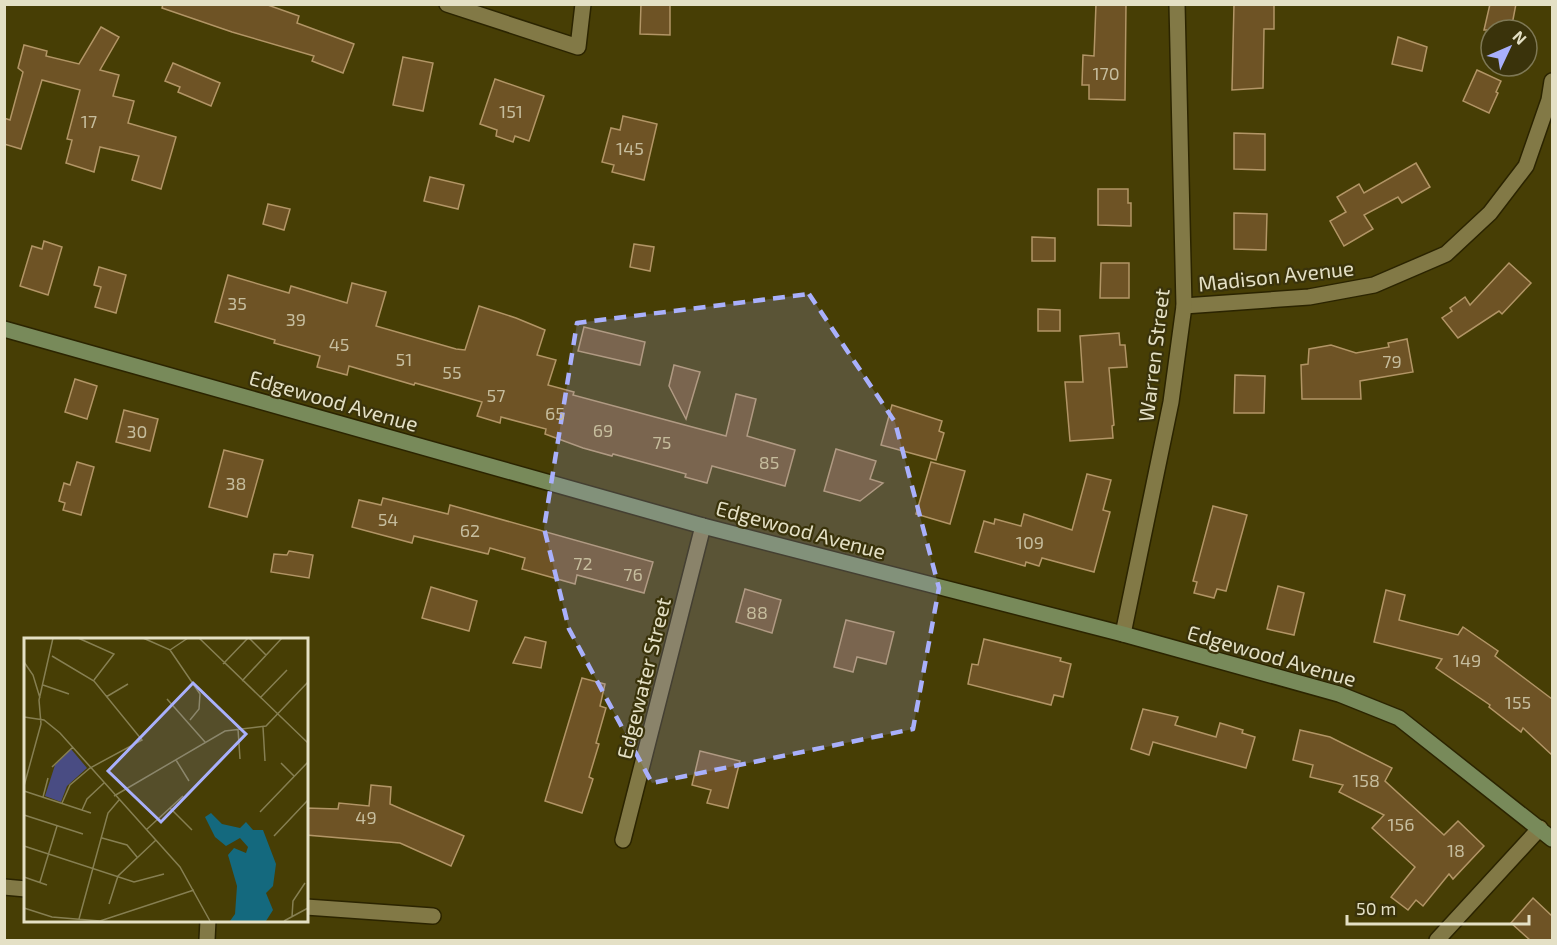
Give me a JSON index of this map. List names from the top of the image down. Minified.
{"streets":{"street":["Madison Avenue","Warren Street","Edgewood Avenue","Edgewater Street"]},"crossings":[["Madison Avenue","Warren Street"],["Warren Street","Edgewood Avenue"],["Edgewood Avenue","Edgewater Street"]],"house_numbers":["170","151","17","145","35","39","45","51","79","55","57","65","69","30","75","85","38","54","62","109","72","76","88","149","155","158","49","156","18"],"scale_bar":"50 m","north":"top right"}
